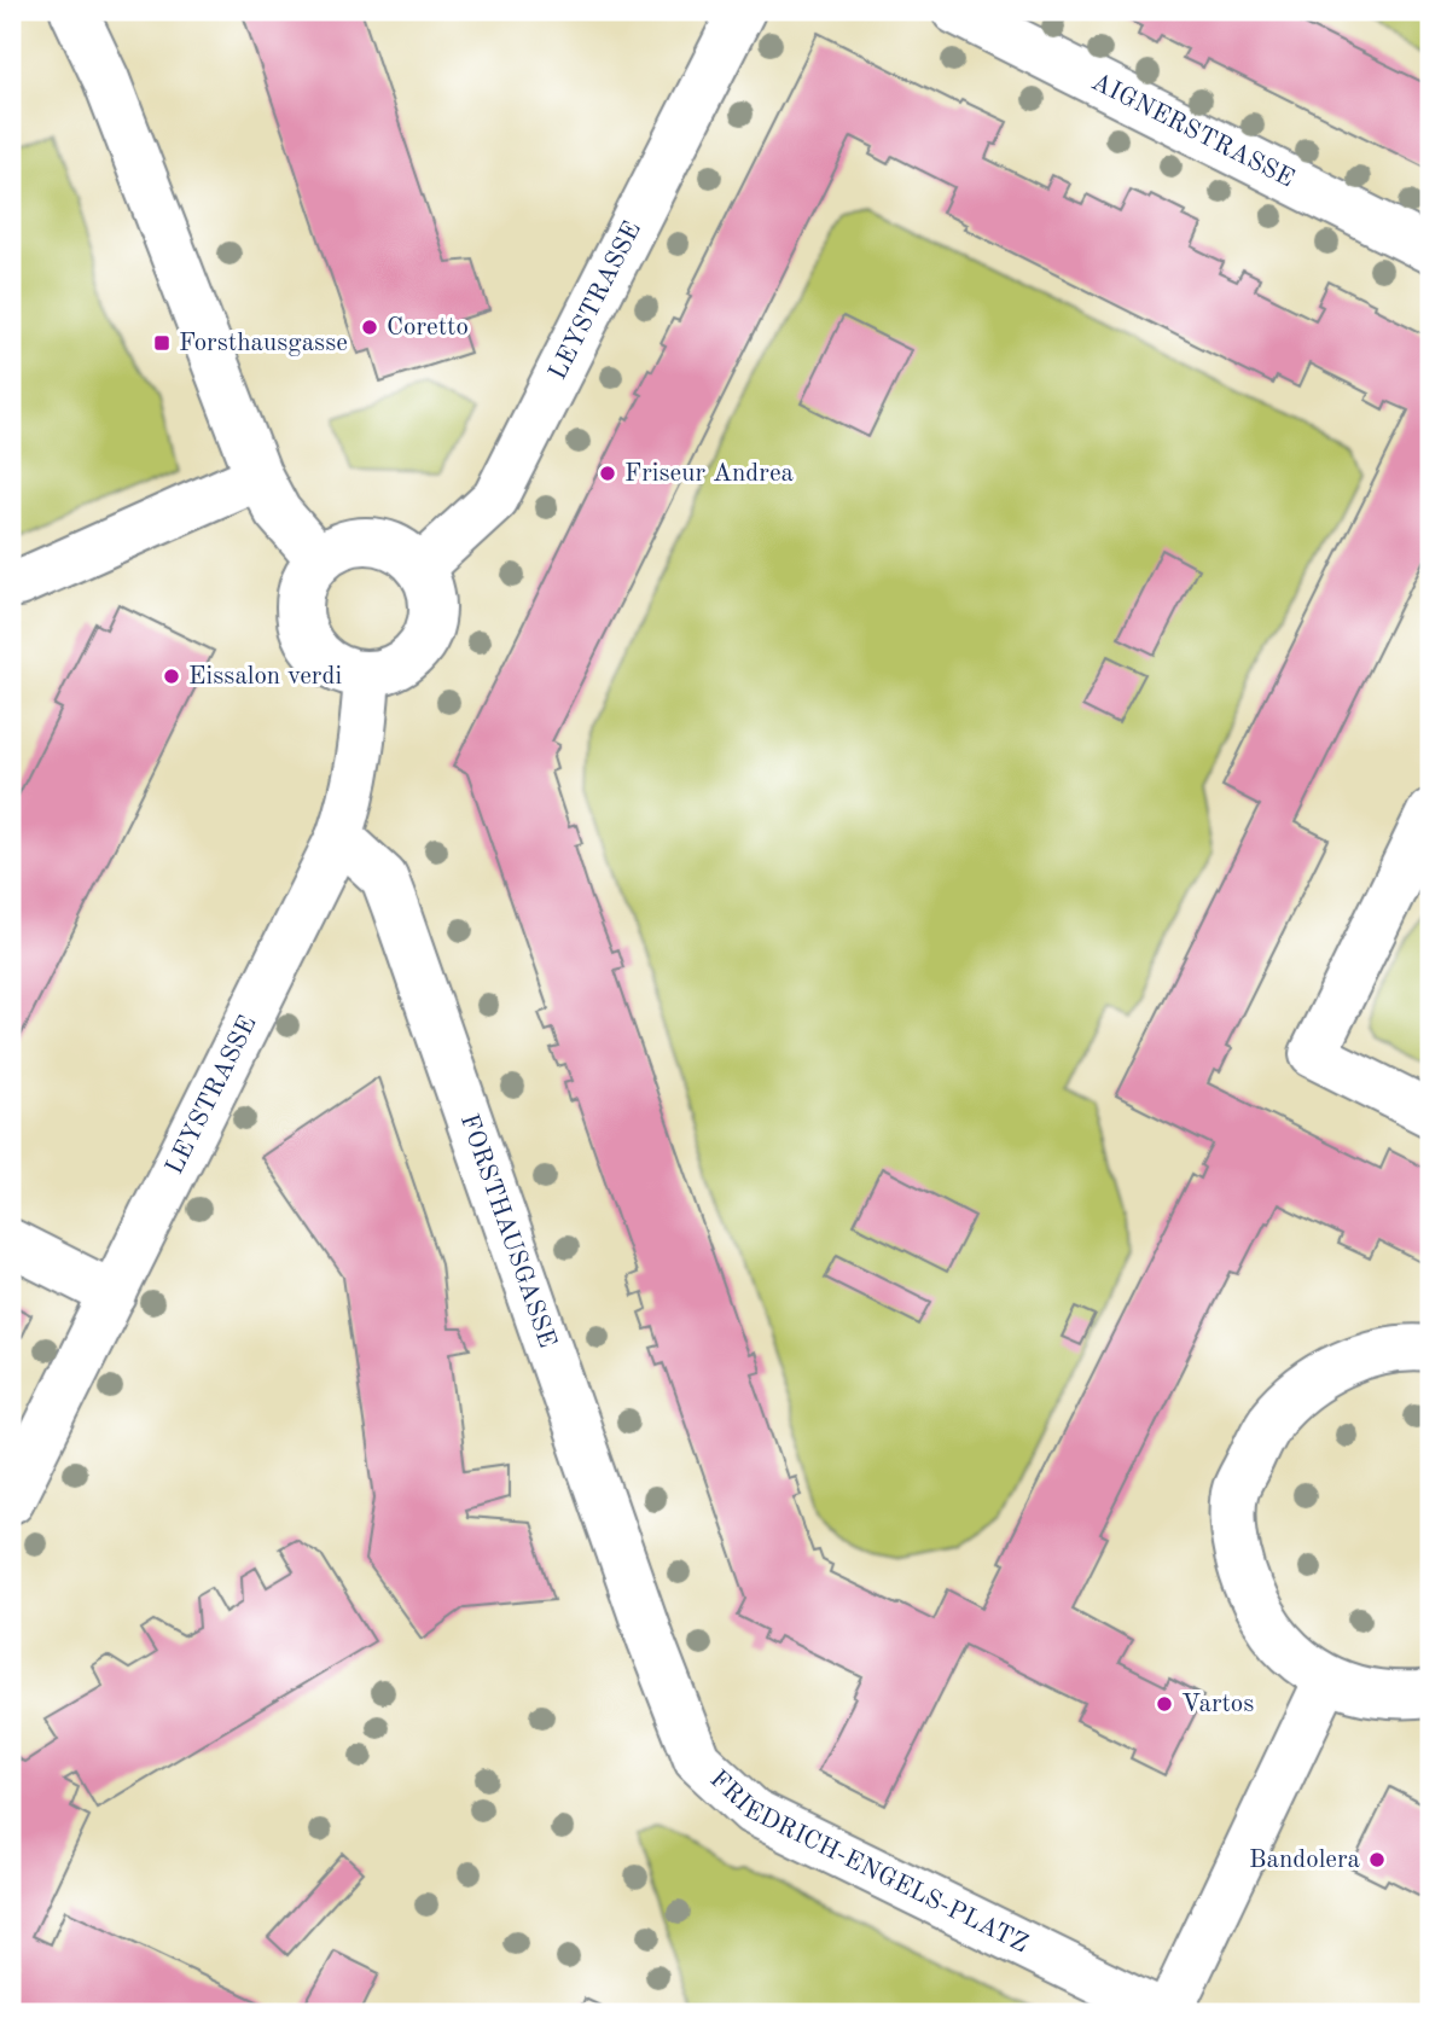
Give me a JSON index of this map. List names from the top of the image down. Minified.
{"streets":{"street":["AIGNERSTRASSE","LEYSTRASSE","FORSTHAUSGASSE","FRIEDRICH-ENGELS-PLATZ"]},"crossings":[["LEYSTRASSE","FORSTHAUSGASSE"],["FORSTHAUSGASSE","FRIEDRICH-ENGELS-PLATZ"]],"places":{"other":["Coretto","Friseur Andrea","Eissalon verdi","Vartos","Bandolera"],"transit":["Forsthausgasse"]}}
